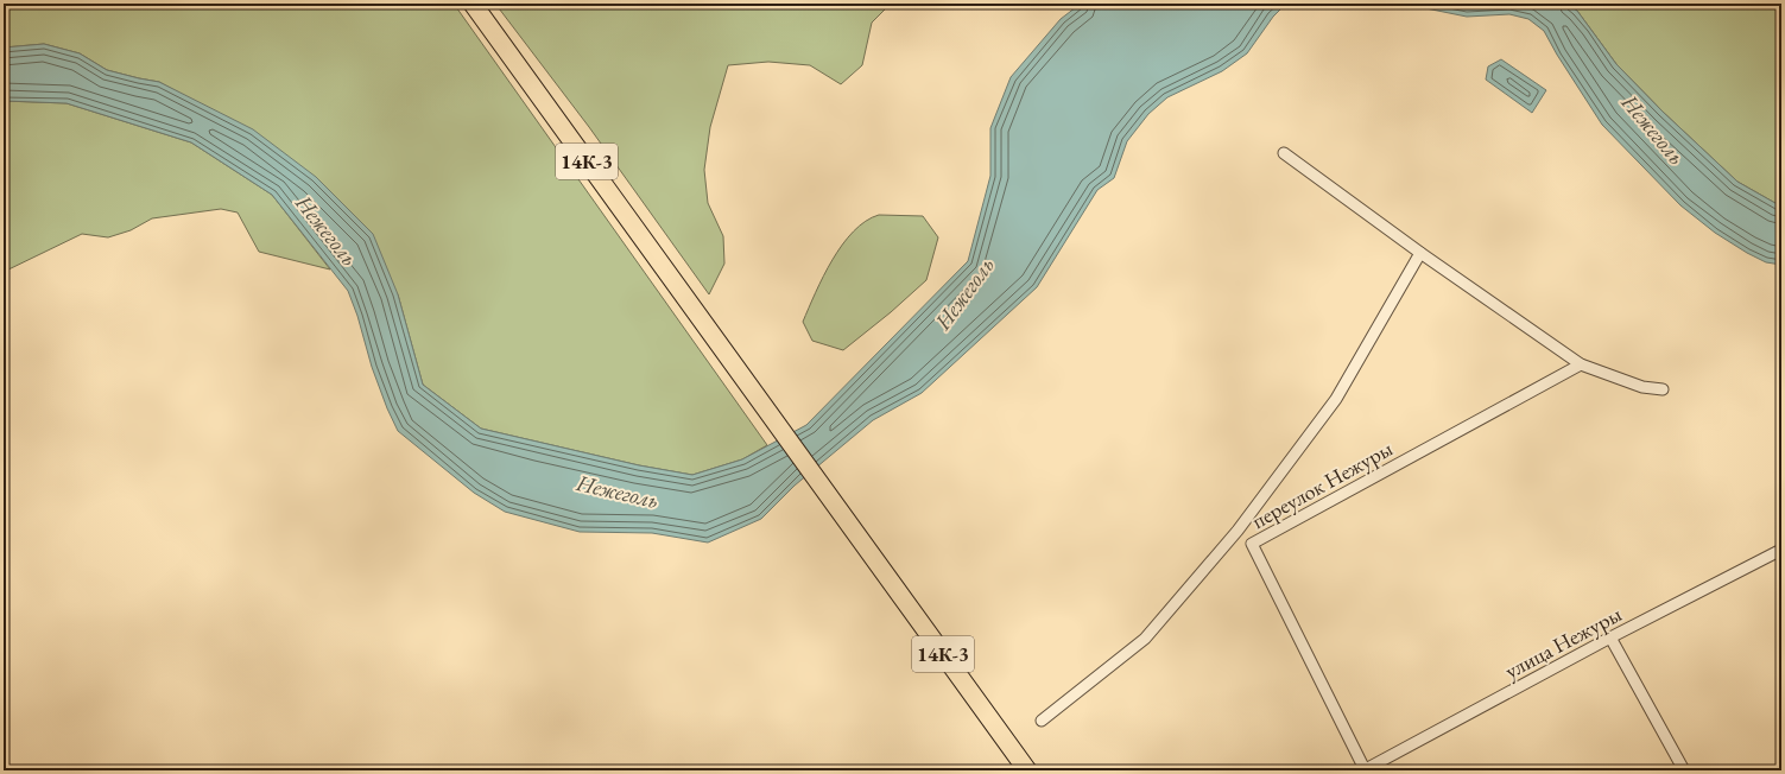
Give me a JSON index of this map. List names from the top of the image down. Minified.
{"streets":{"main road":["14К-3"],"street":["переулок Нежуры","улица Нежуры"]},"crossings":[["переулок Нежуры","улица Нежуры"]],"water":["Нежеголь"]}
